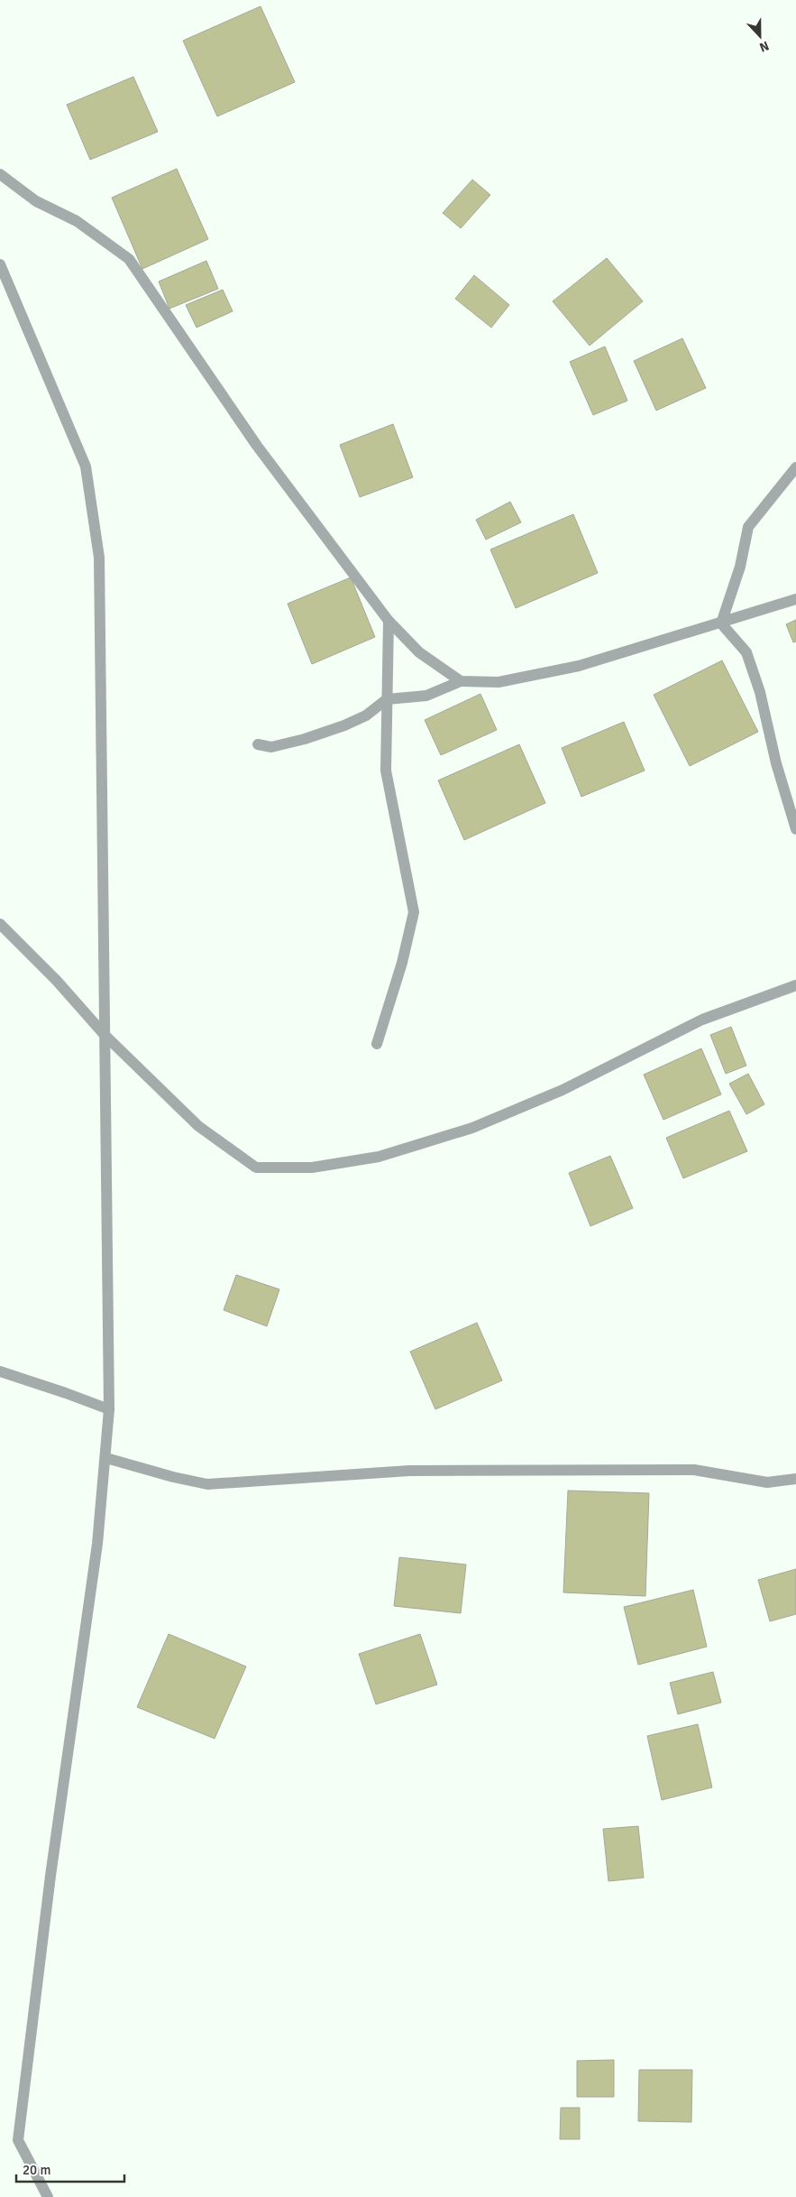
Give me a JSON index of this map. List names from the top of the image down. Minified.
{"scale_bar":"20 m","north":"bottom"}
